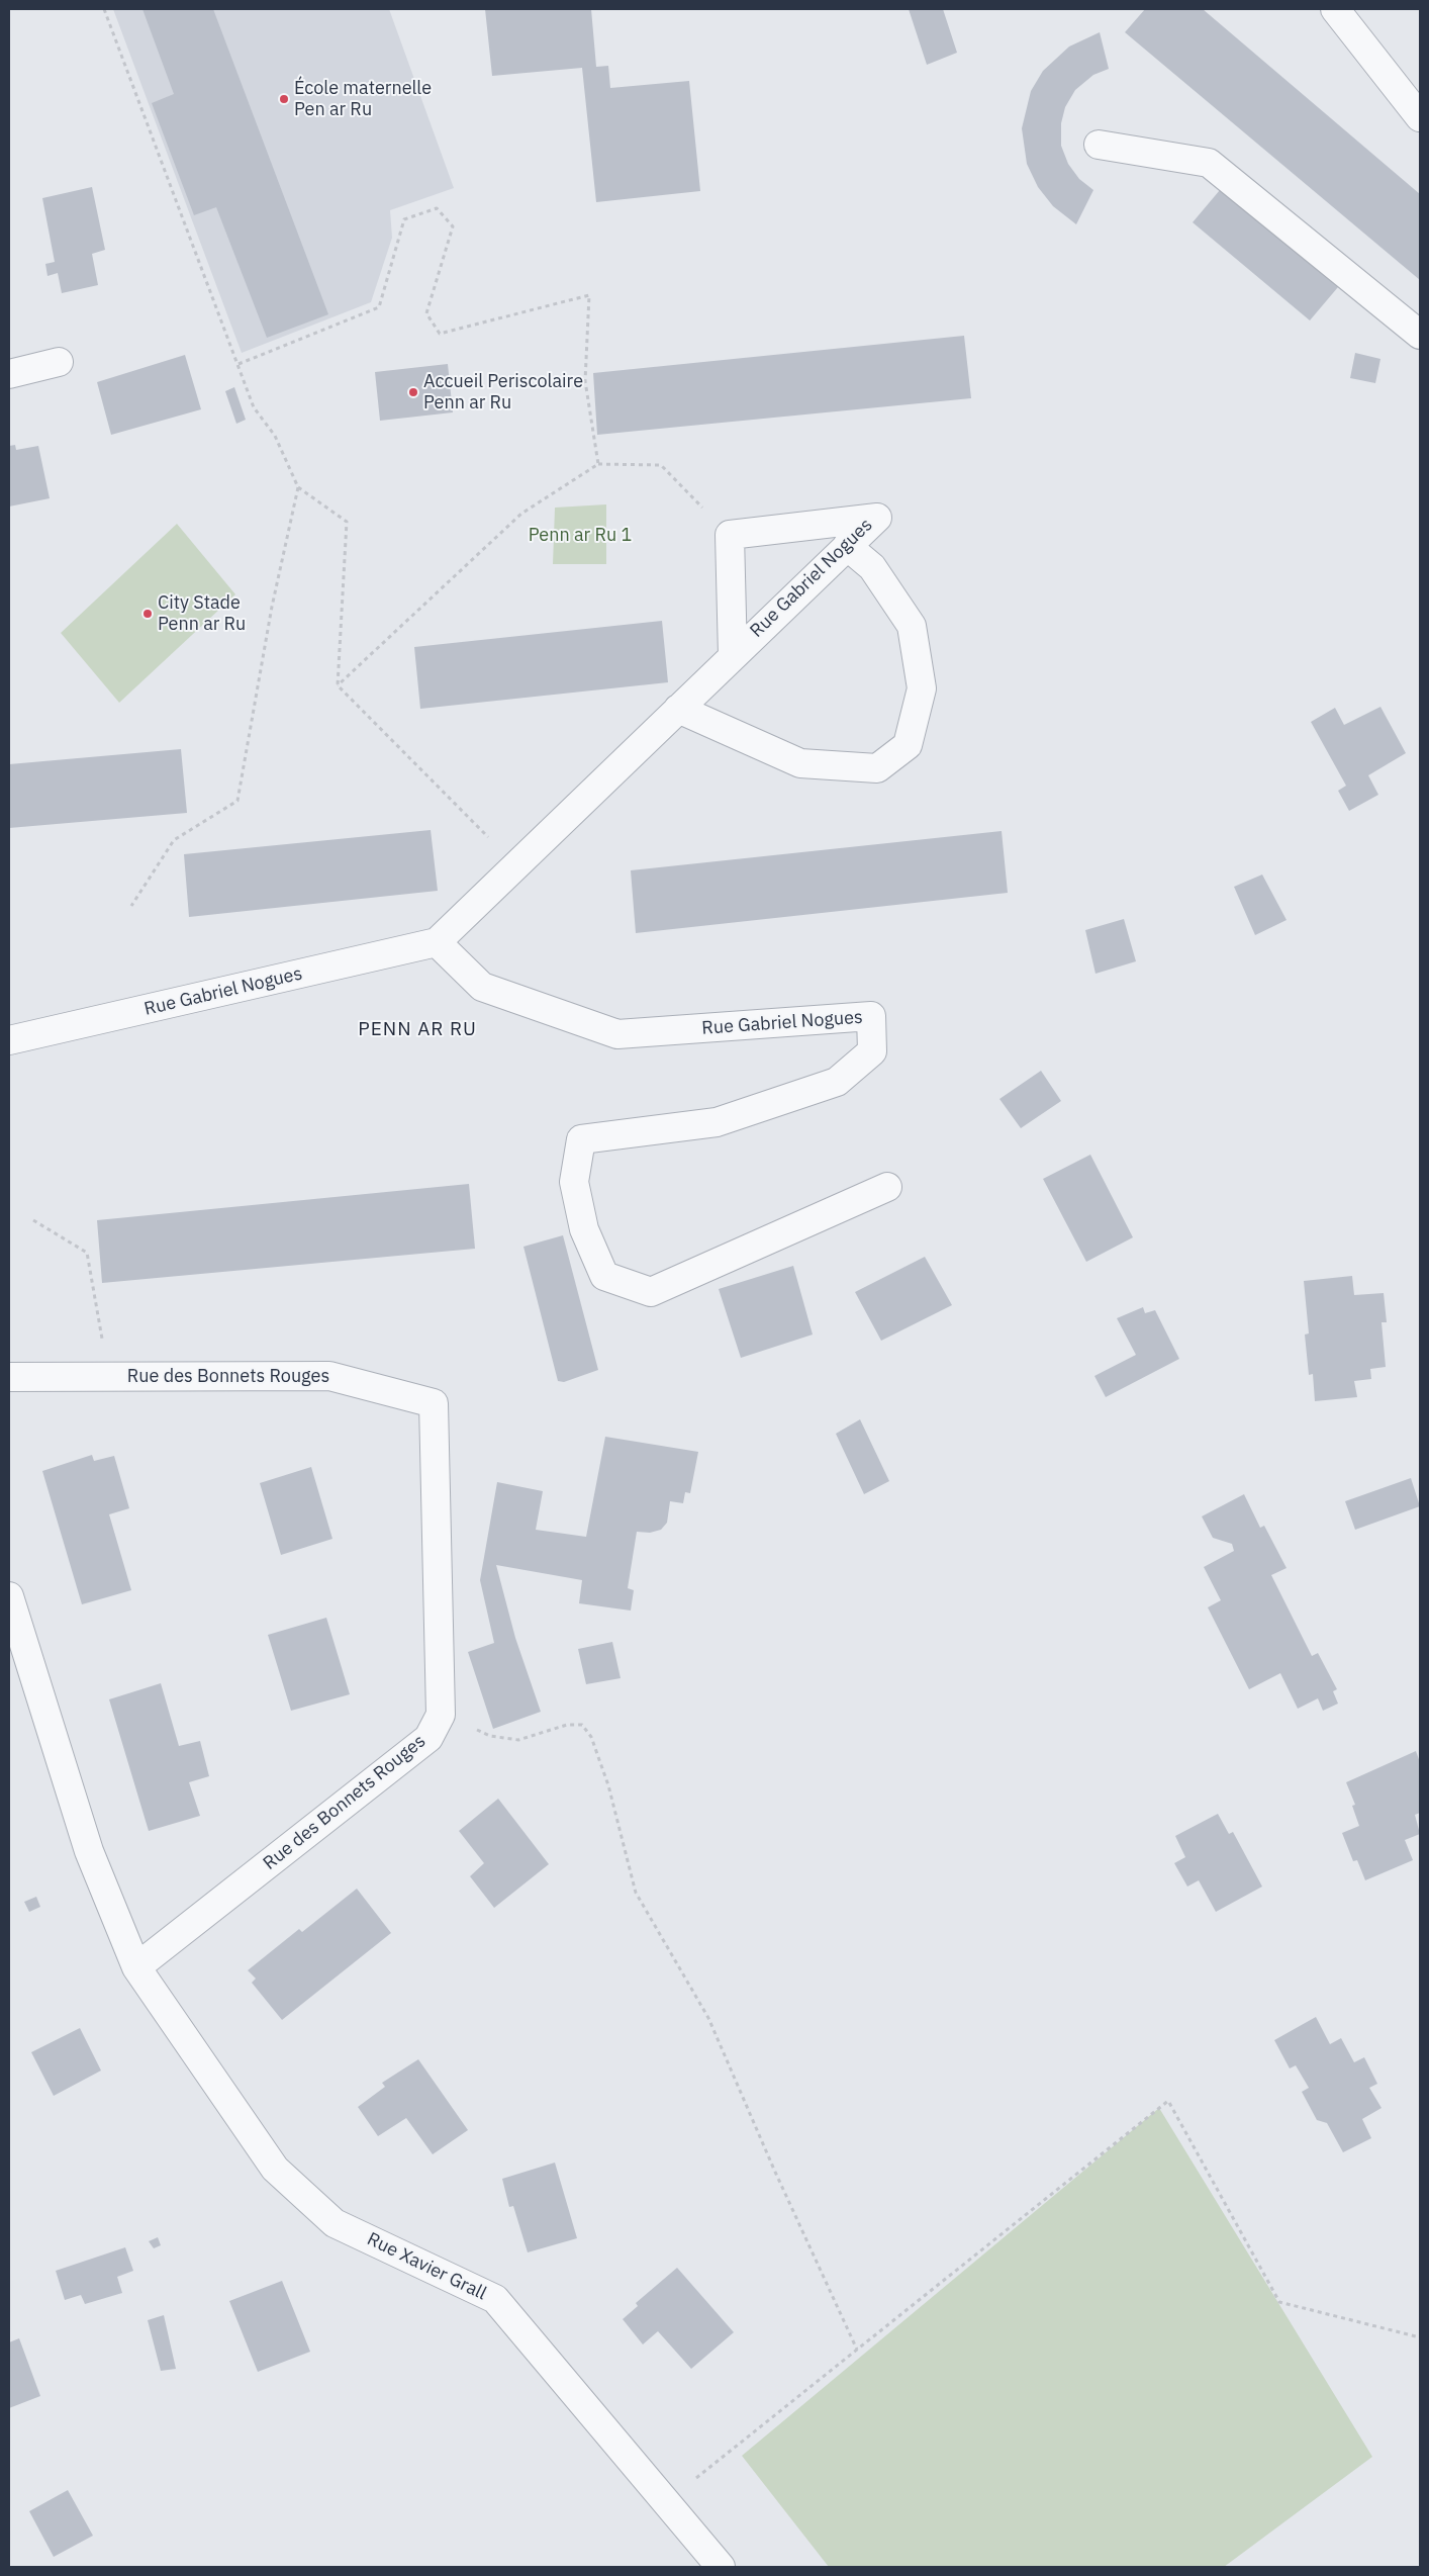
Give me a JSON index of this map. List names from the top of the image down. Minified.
{"streets":{"street":["Rue Gabriel Nogues","Rue des Bonnets Rouges","Rue Xavier Grall"]},"crossings":[["Rue des Bonnets Rouges","Rue Xavier Grall"]],"districts":["PENN AR RU"],"parks":["Penn ar Ru 1"],"places":["École maternelle Pen ar Ru","Accueil Periscolaire Penn ar Ru","City Stade Penn ar Ru"]}
